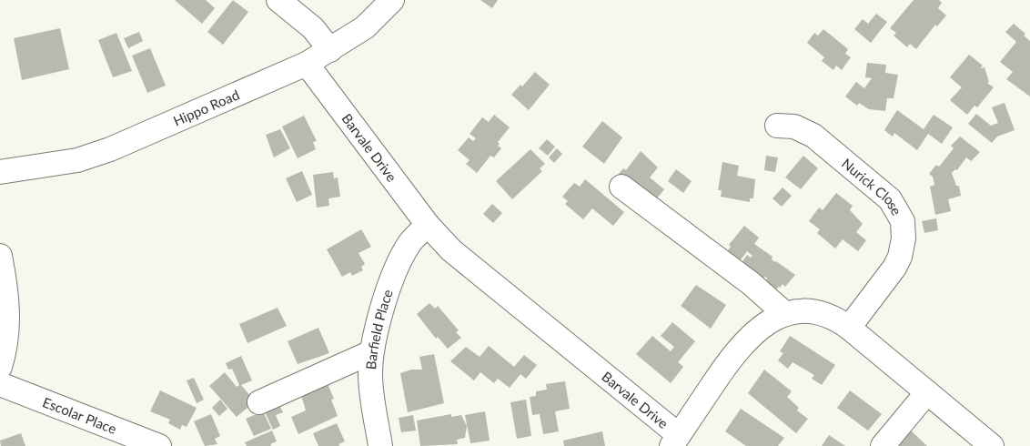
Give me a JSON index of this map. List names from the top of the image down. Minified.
{"streets":{"street":["Hippo Road","Barvale Drive","Nurick Close","Barfield Place","Escolar Place"]},"crossings":[["Hippo Road","Barvale Drive"],["Barvale Drive","Nurick Close"],["Barvale Drive","Barfield Place"]]}
